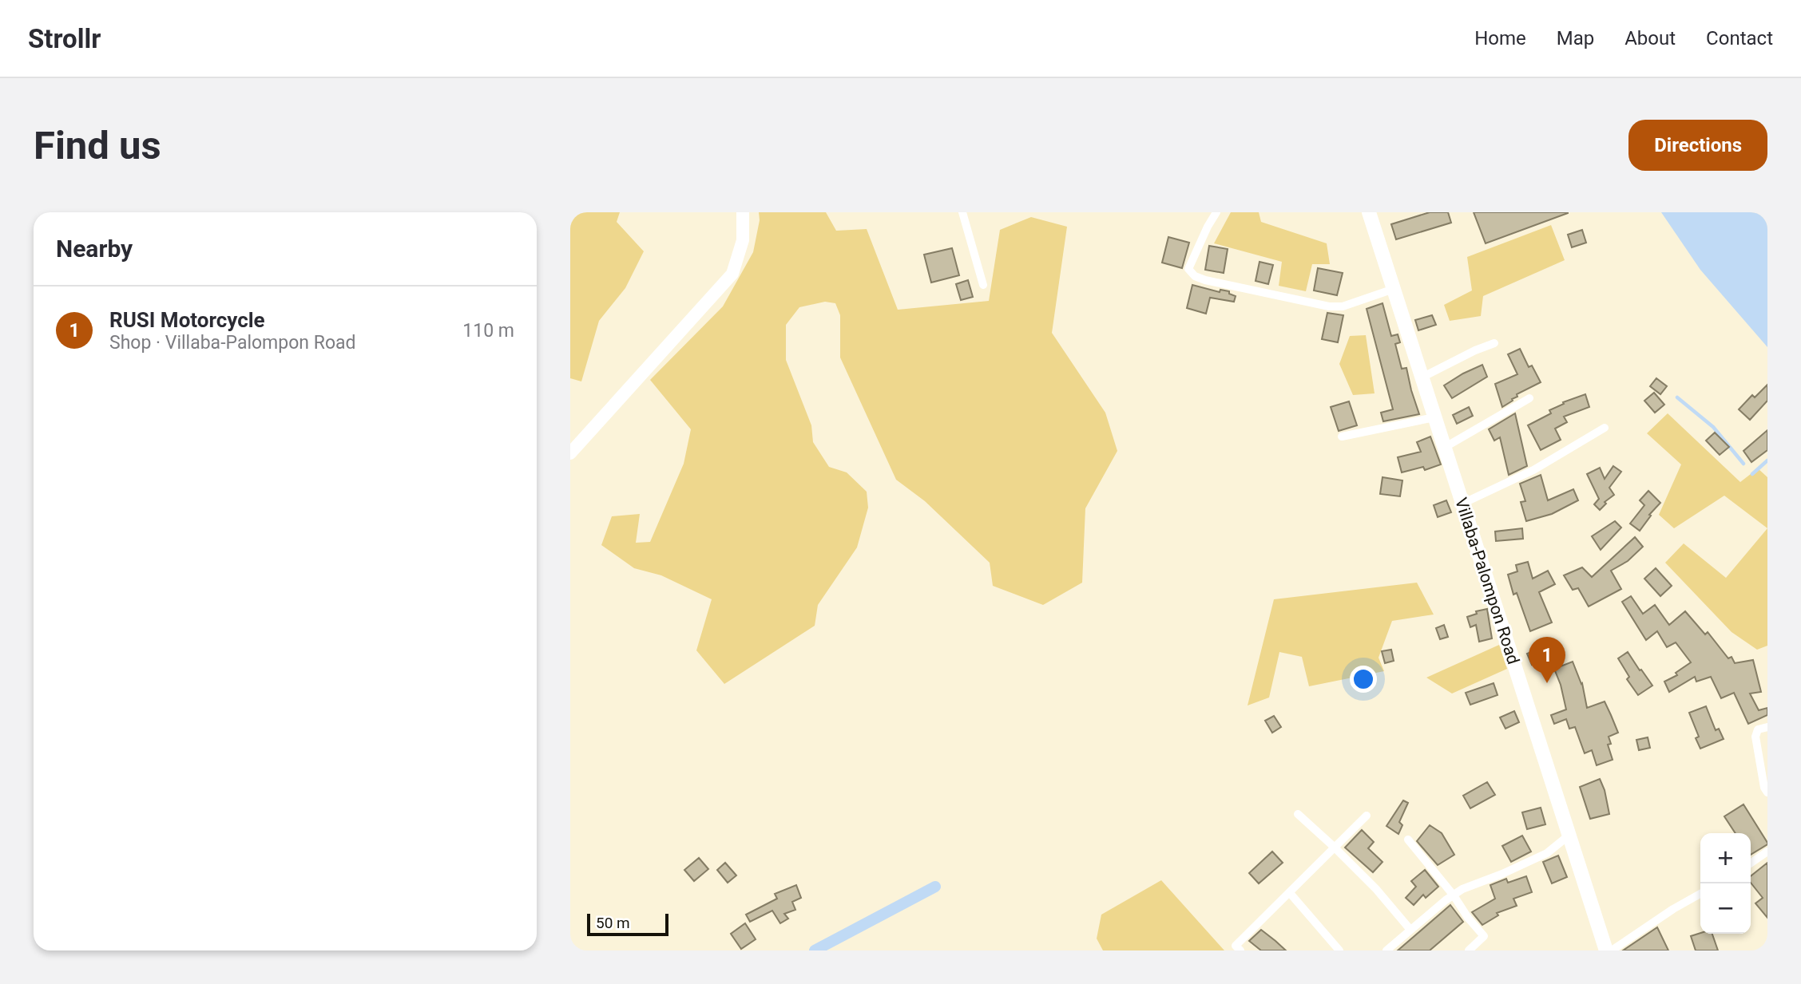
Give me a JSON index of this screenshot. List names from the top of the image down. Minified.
{"streets":{"main road":["Villaba-Palompon Road"]},"scale_bar":"50 m","page":{"header":"Strollr","nav":["Home","Map","About","Contact"],"buttons":"Directions","title":"Find us","heading":"Nearby","list":[{"mark":"1","name":"RUSI Motorcycle","note":"Shop · Villaba-Palompon Road","value":"110 m"}],"pins":"1","map_buttons":["+","−"],"scale":"50 m"}}
